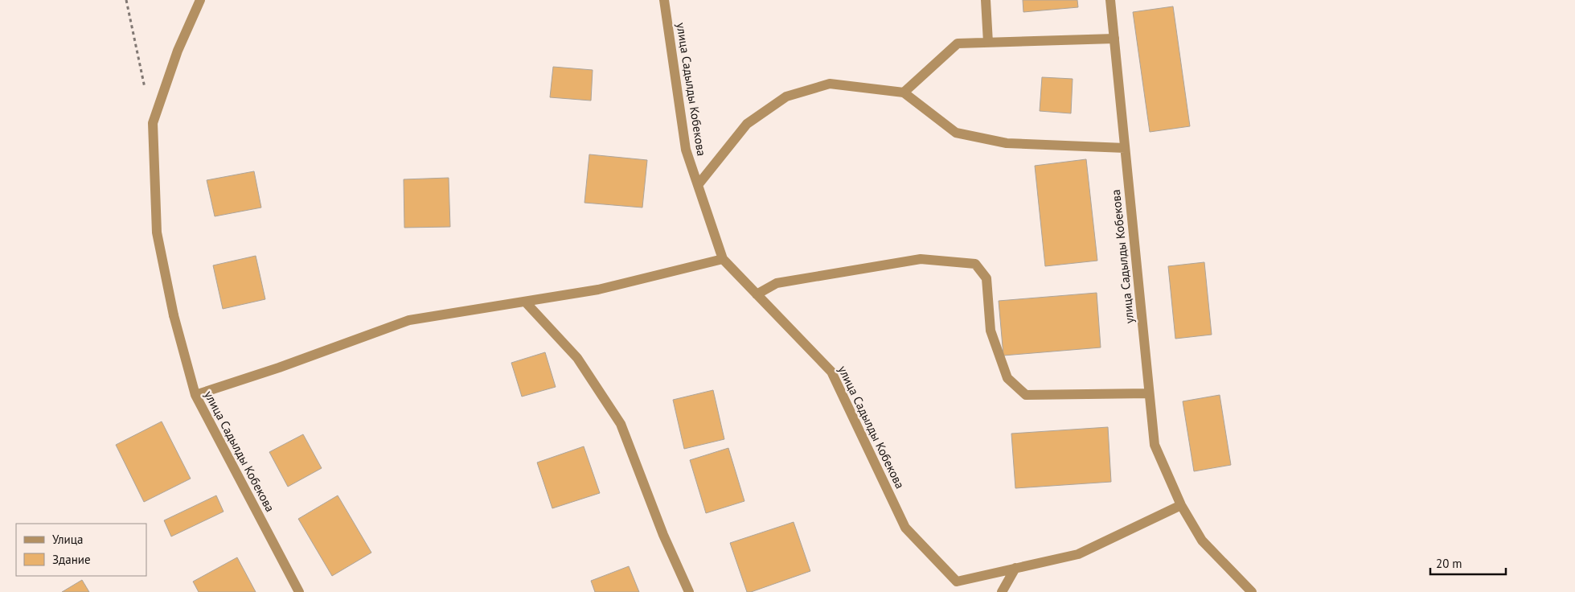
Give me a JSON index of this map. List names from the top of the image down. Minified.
{"streets":{"street":["улица Садылды Кобекова"]},"legend":["Улица","Здание"],"scale_bar":"20 m"}
